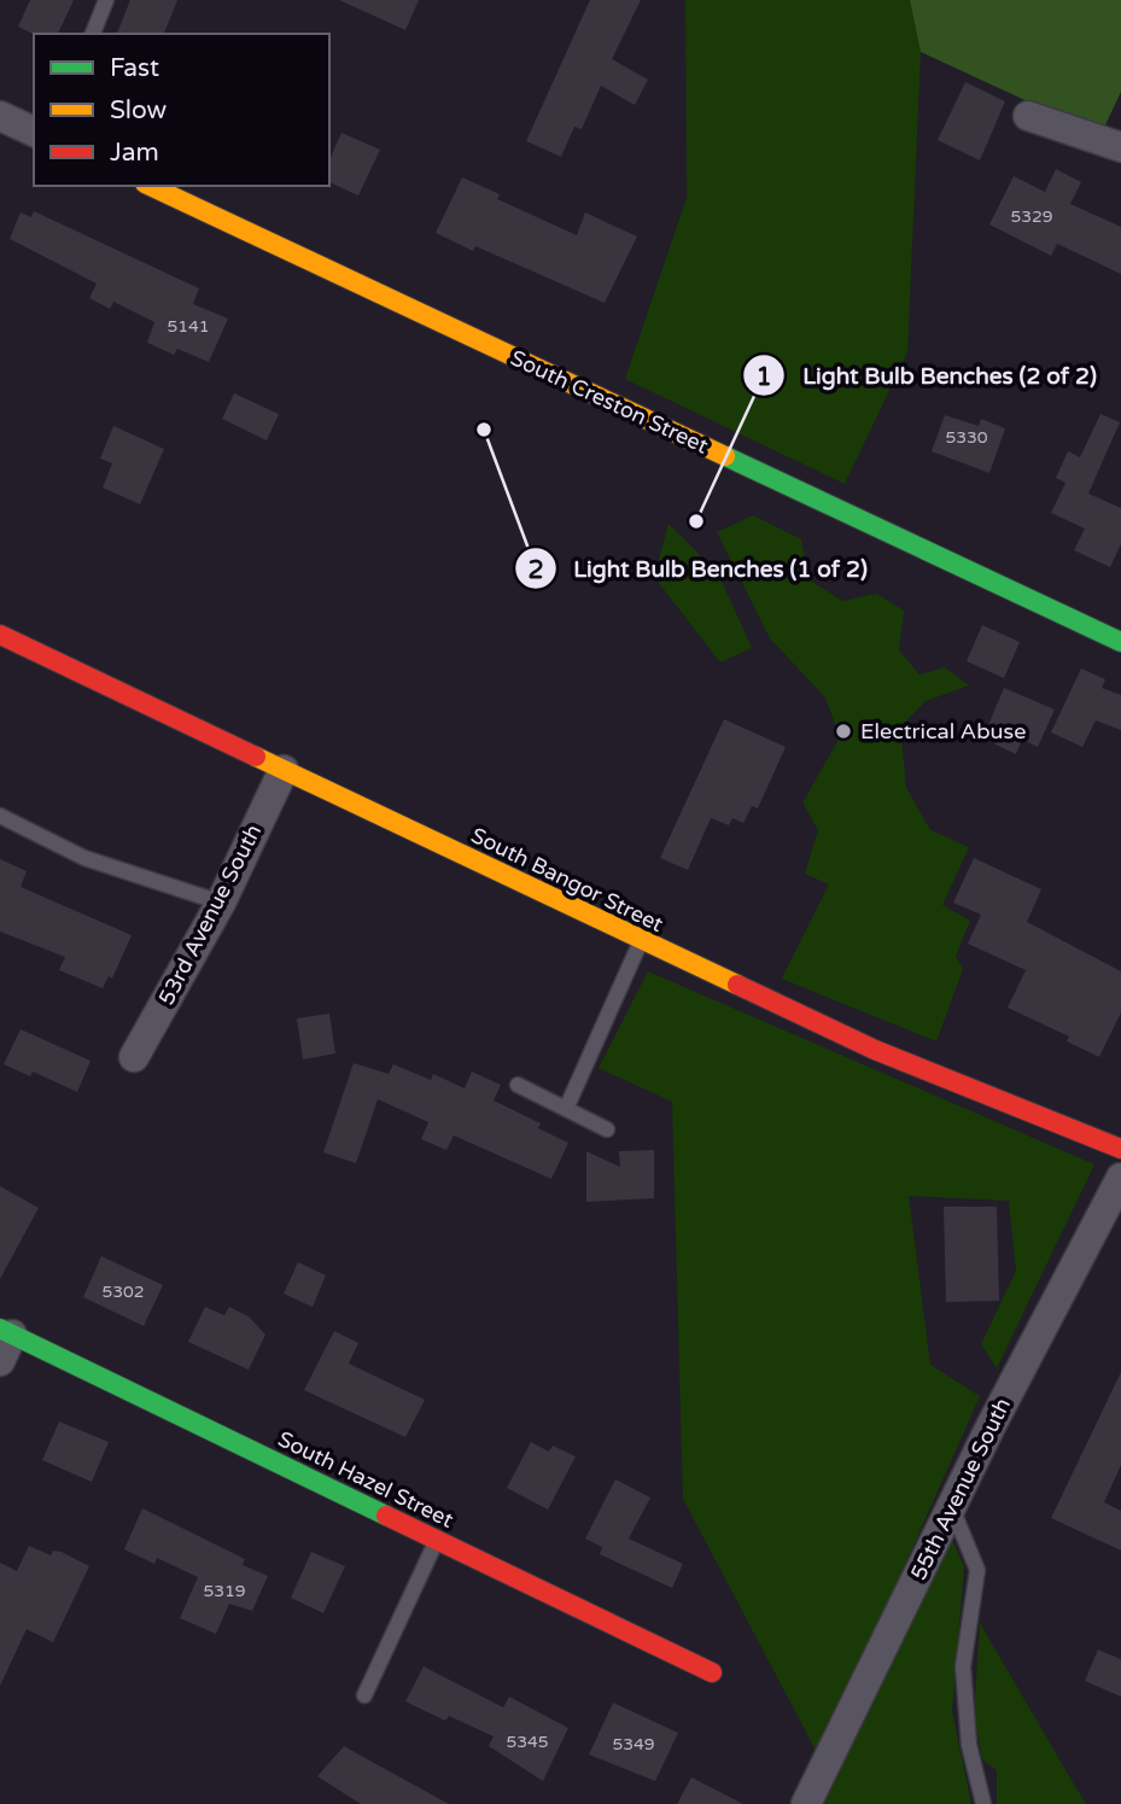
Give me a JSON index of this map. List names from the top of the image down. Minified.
{"streets":{"street":["South Creston Street","South Bangor Street","53rd Avenue South","South Hazel Street","55th Avenue South"]},"crossings":[["South Bangor Street","53rd Avenue South"]],"places":["Light Bulb Benches (1 of 2)","Light Bulb Benches (2 of 2)","Electrical Abuse"],"house_numbers":["5329","5141","5330","5302","5319","5345","5349"],"legend":["Fast","Slow","Jam"]}
